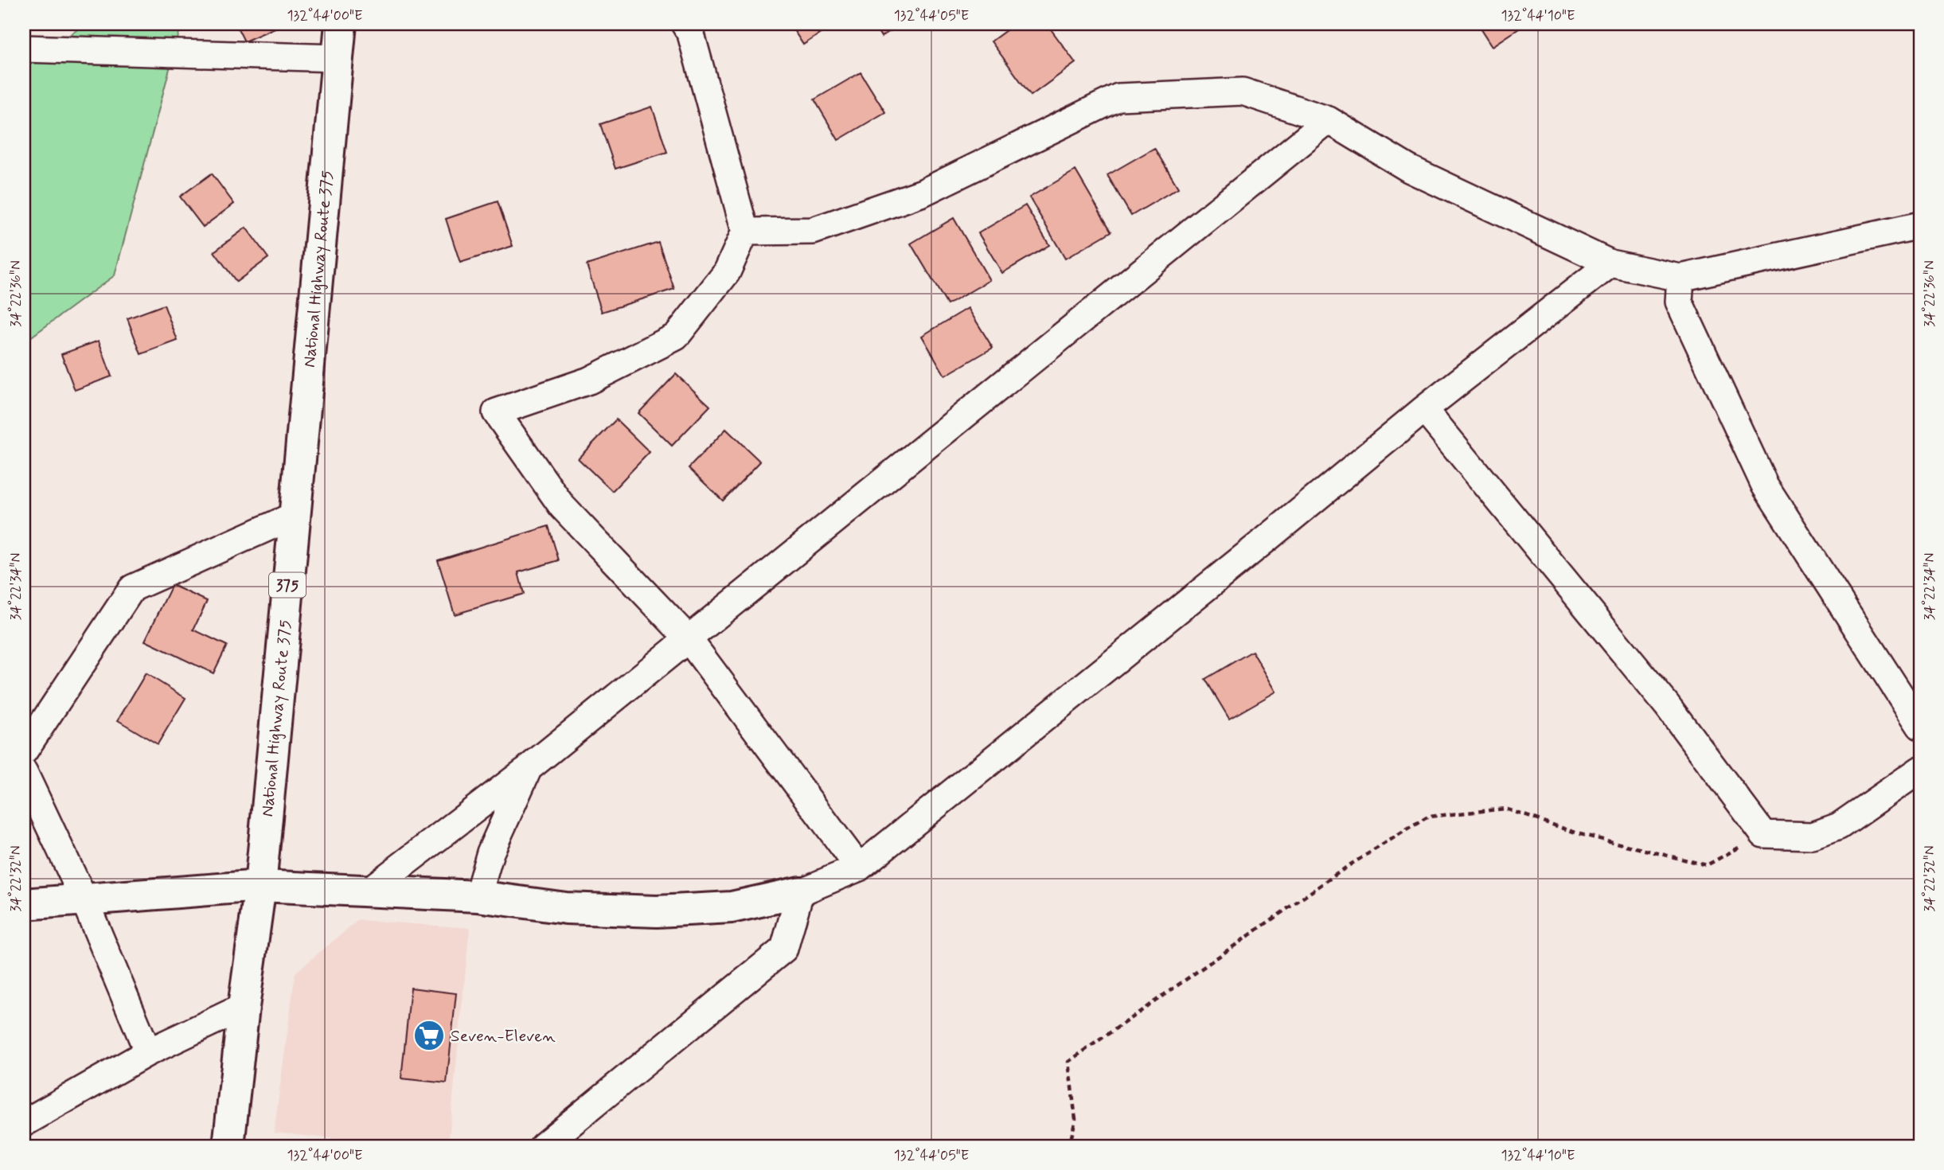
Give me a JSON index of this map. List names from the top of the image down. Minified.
{"streets":{"main road":["National Highway Route 375","375"]},"places":{"supermarket":["Seven-Eleven"]},"coordinates":["132°44'00\"E","132°44'05\"E","132°44'10\"E","34°22'36\"N","34°22'34\"N","34°22'32\"N"]}
